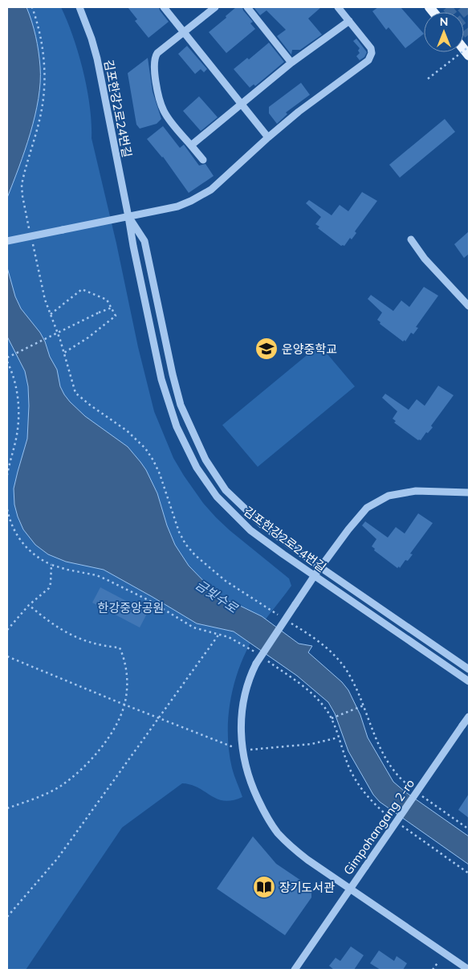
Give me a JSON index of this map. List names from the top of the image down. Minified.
{"streets":{"street":["김포한강2로24번길","Gimpohangang 2-ro"]},"water":["금빛수로"],"parks":["한강중앙공원"],"places":{"school or university":["운양중학교"],"library":["장기도서관"]},"north":"top"}
